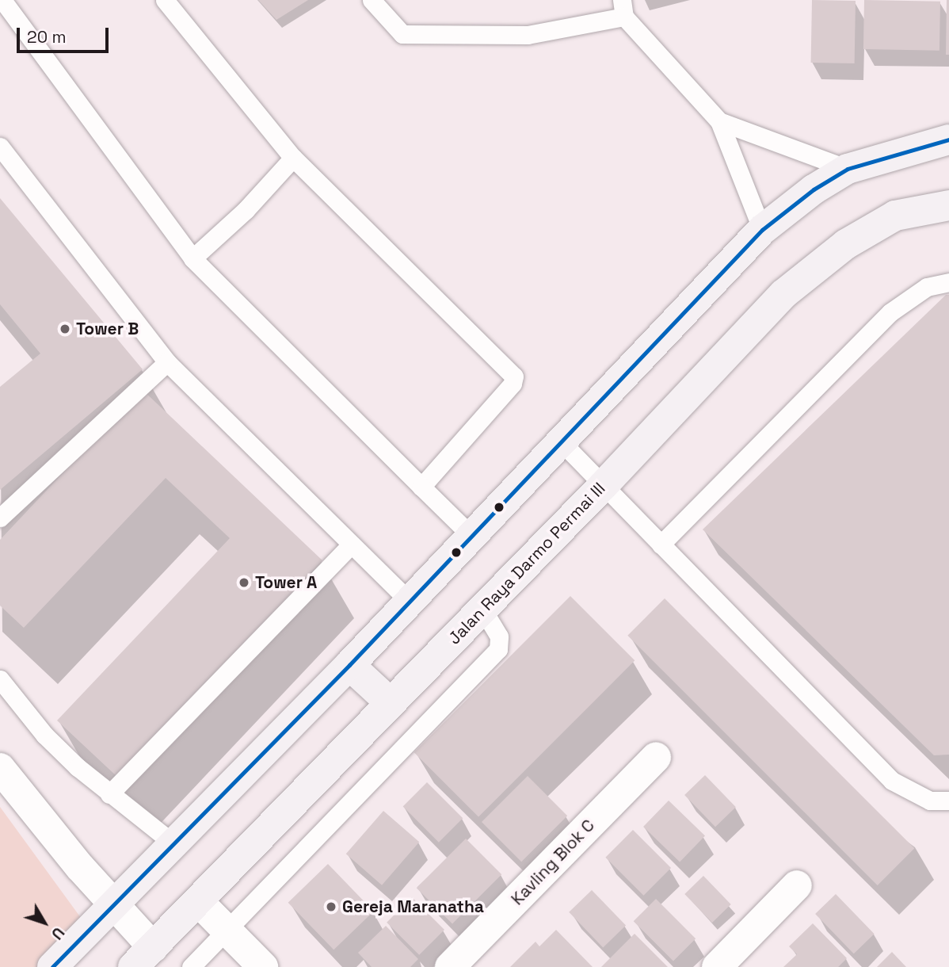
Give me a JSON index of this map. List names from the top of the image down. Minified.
{"streets":{"main road":["Jalan Raya Darmo Permai III"],"street":["Kavling Blok C"]},"places":["Tower B","Tower A","Gereja Maranatha"],"scale_bar":"20 m","north":"bottom right"}
